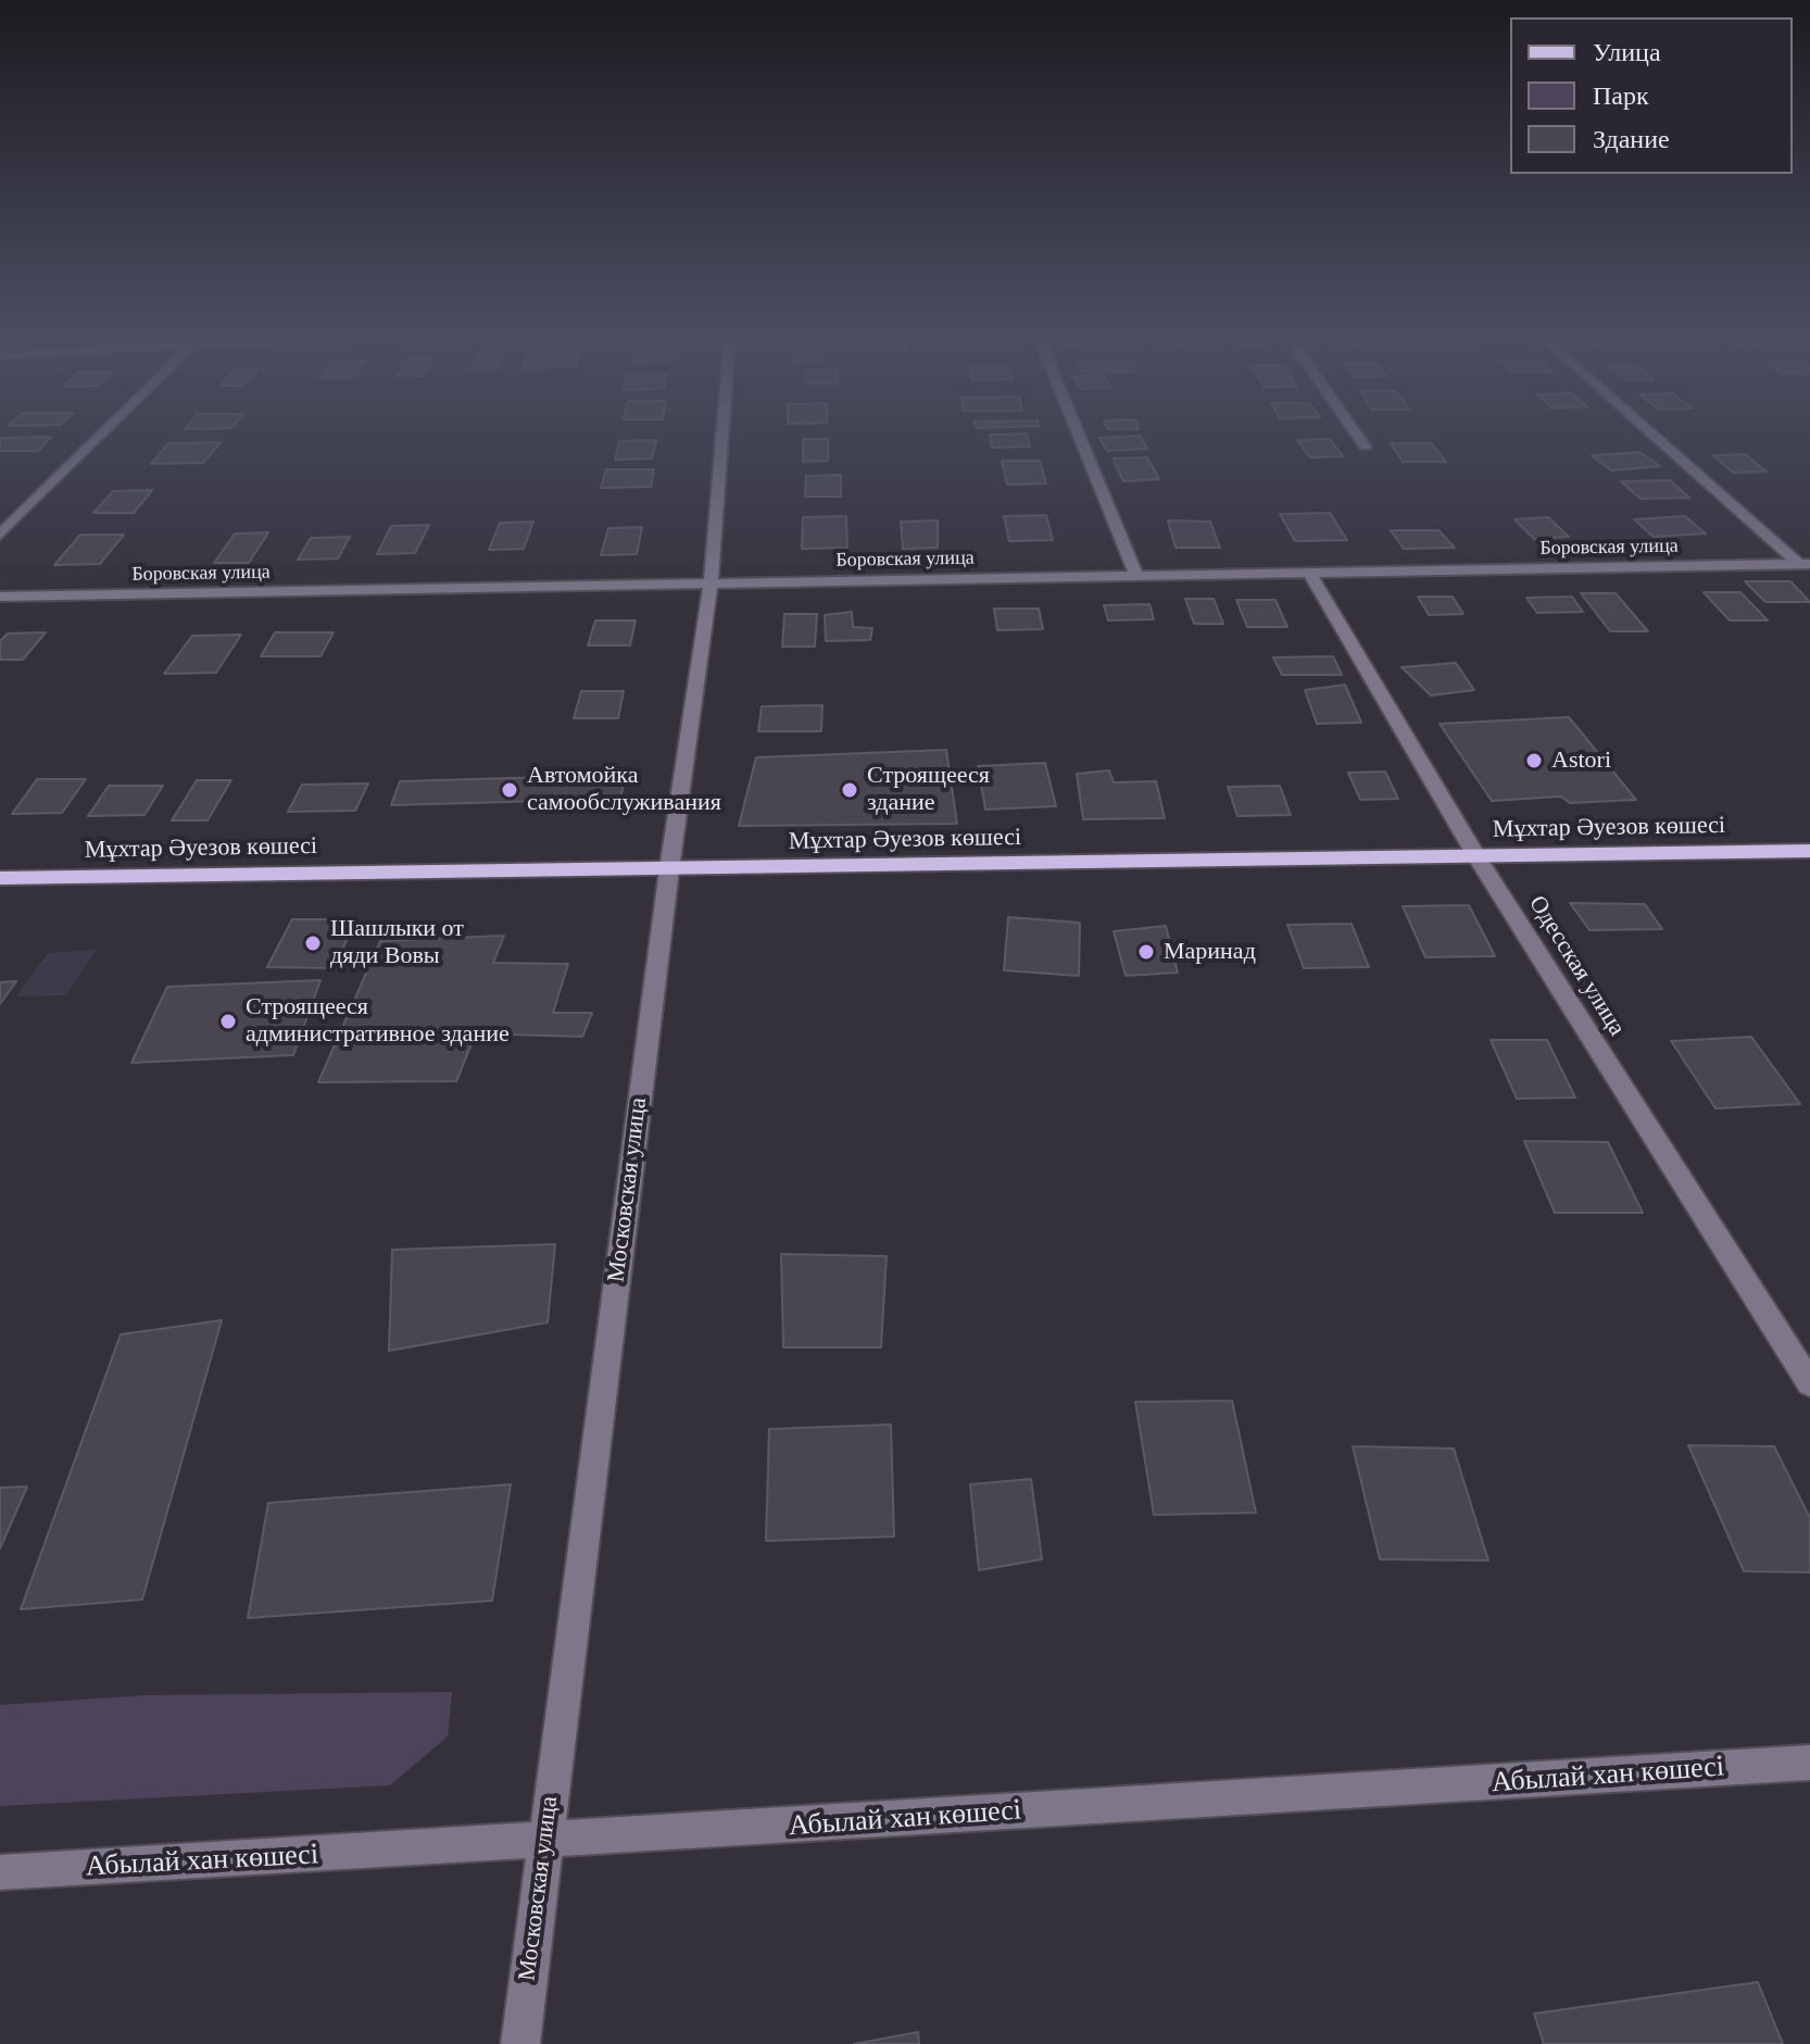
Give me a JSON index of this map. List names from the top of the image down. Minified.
{"streets":{"main road":["Мұхтар Әуезов көшесі"],"street":["Боровская улица","Одесская улица","Московская улица","Абылай хан көшесі"]},"crossings":[["Боровская улица","Одесская улица"],["Боровская улица","Московская улица"],["Мұхтар Әуезов көшесі","Одесская улица"],["Мұхтар Әуезов көшесі","Московская улица"],["Московская улица","Абылай хан көшесі"]],"places":["Astori","Автомойка самообслуживания","Строящееся здание","Шашлыки от дяди Вовы","Маринад","Строящееся административное здание"],"legend":["Улица","Парк","Здание"]}
